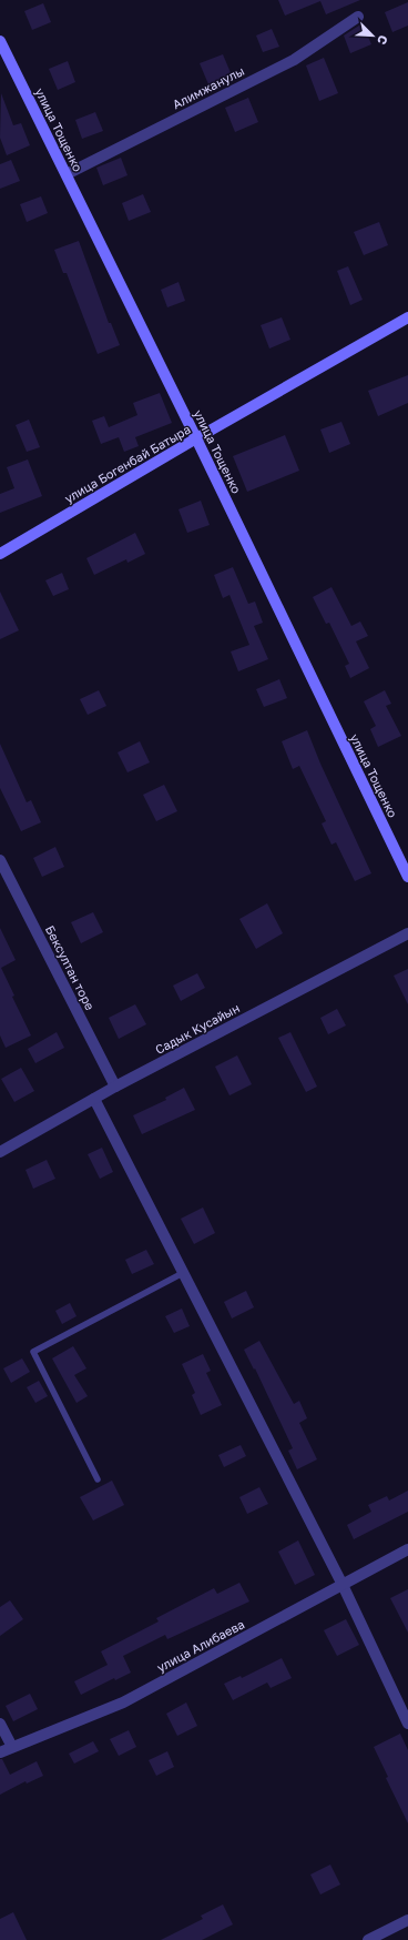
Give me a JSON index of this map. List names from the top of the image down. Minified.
{"streets":{"street":["Алимжанулы","улица Тощенко","улица Богенбай Батыра","Бексултан торе","Садык Кусайын","улица Алибаева"]},"crossings":[["Алимжанулы","улица Тощенко"],["улица Тощенко","улица Богенбай Батыра"],["Бексултан торе","Садык Кусайын"]],"north":"bottom right"}
